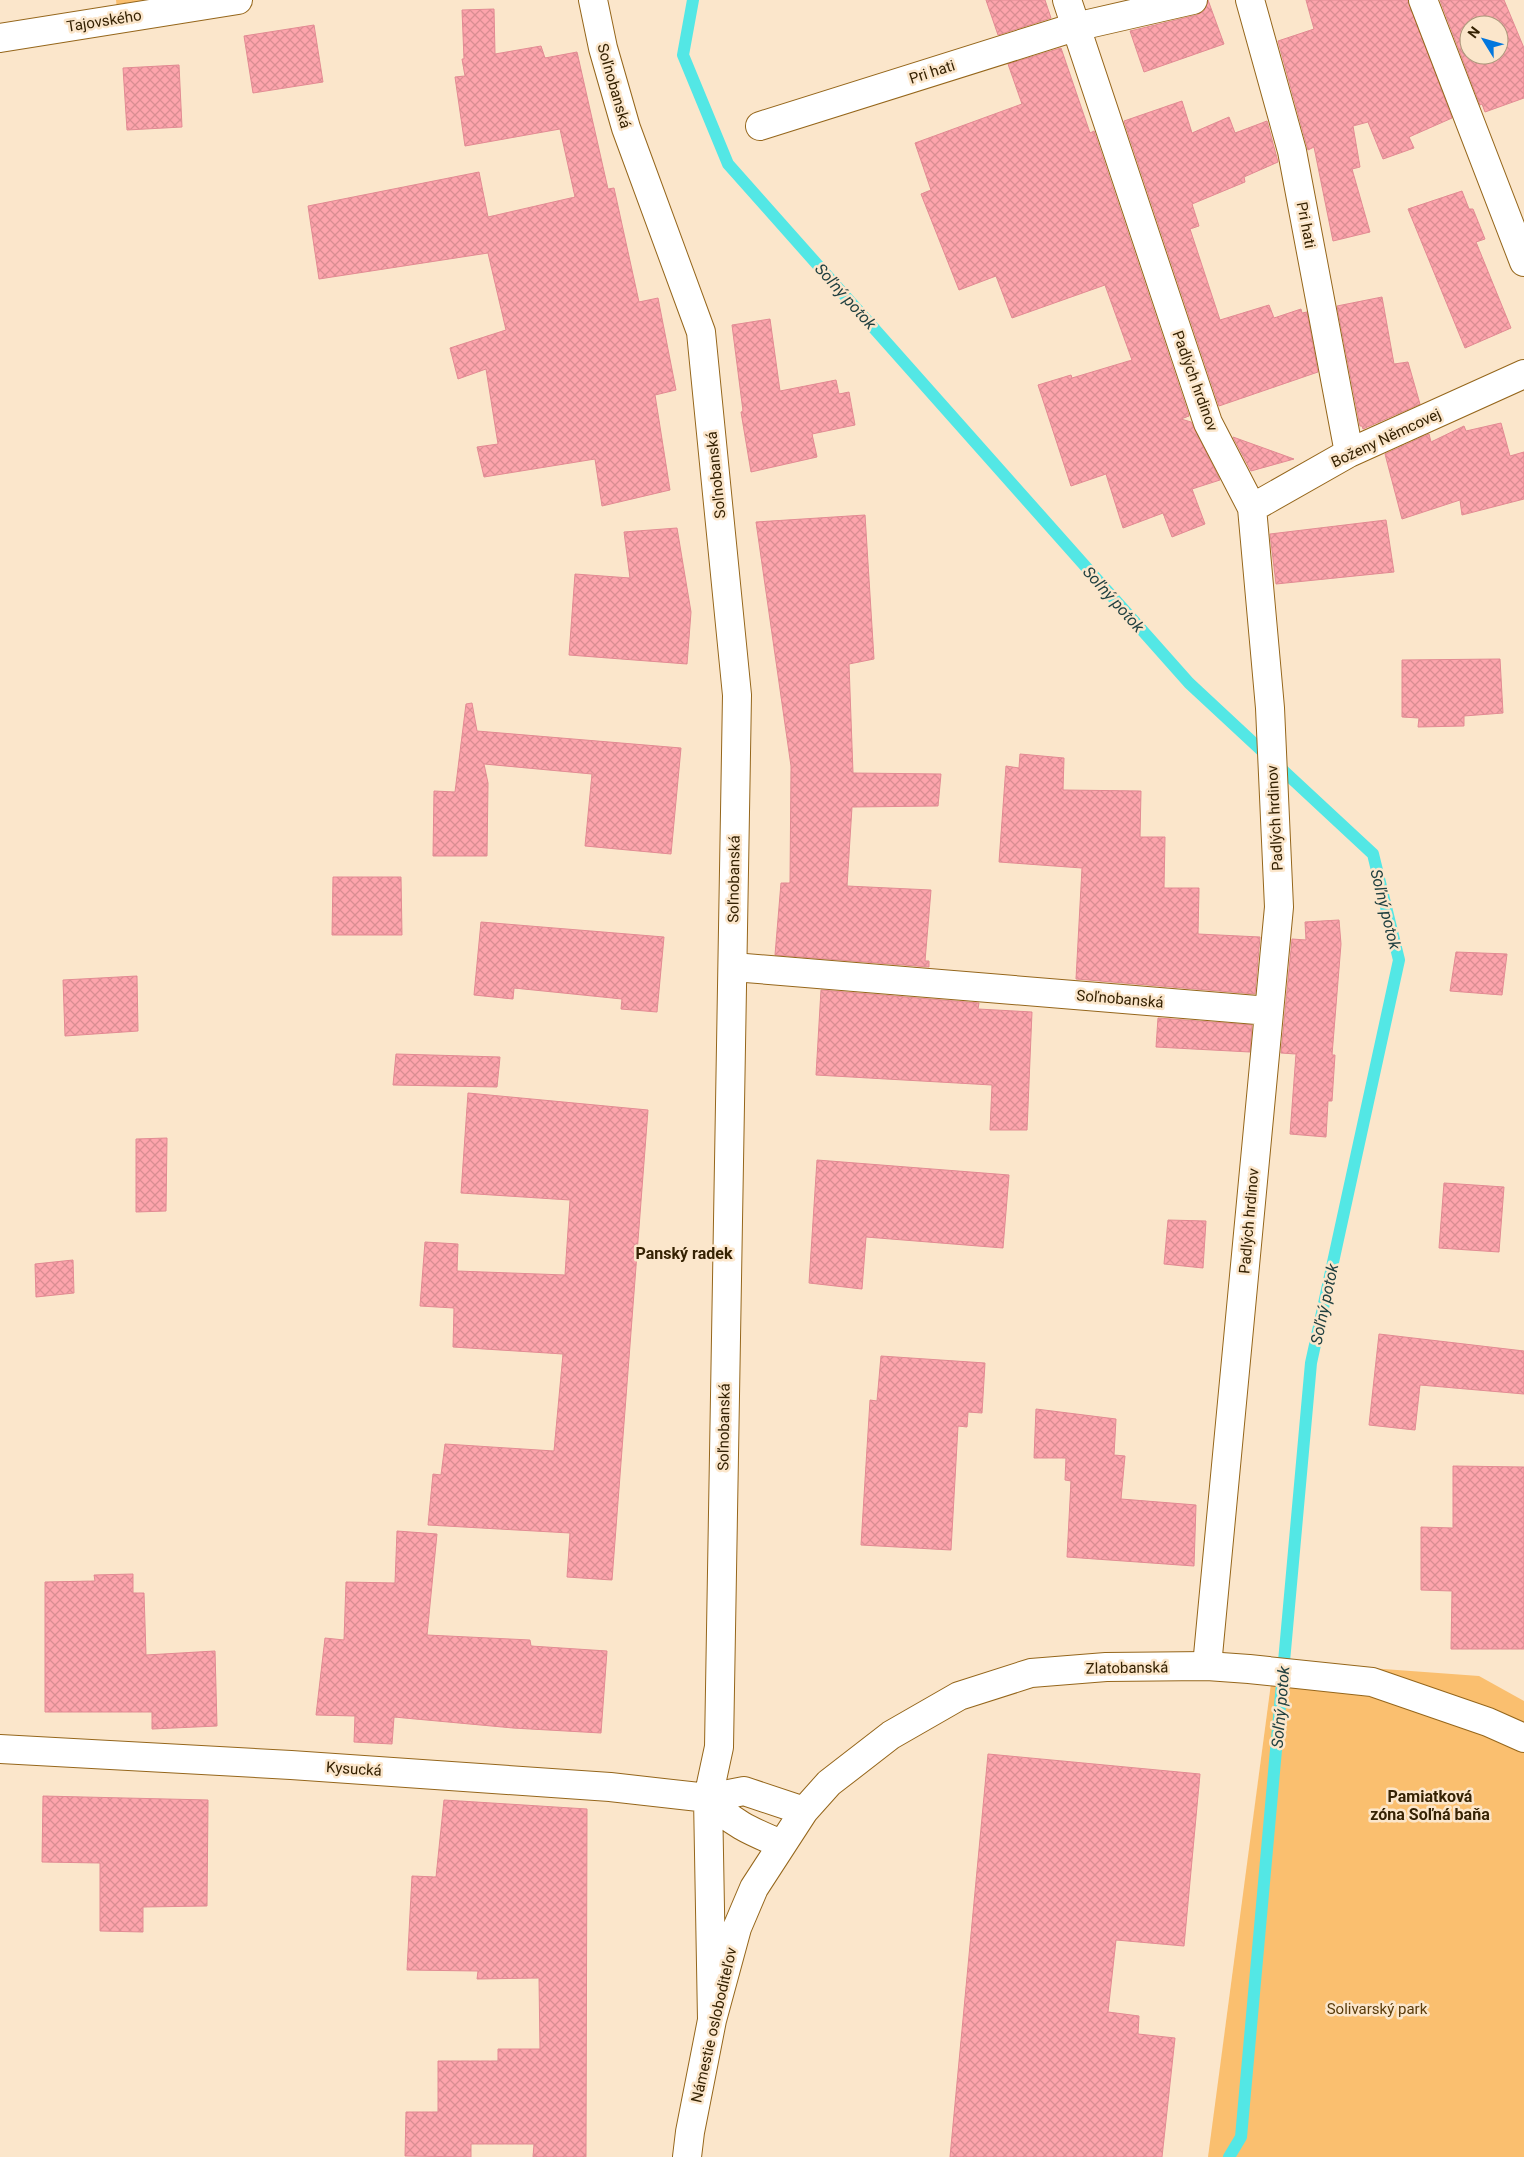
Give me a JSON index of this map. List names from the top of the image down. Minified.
{"streets":{"street":["Tajovského","Pri hati","Soľnobanská","Padlých hrdinov","Boženy Němcovej","Zlatobanská","Kysucká","Námestie osloboditeľov"]},"crossings":[["Pri hati","Padlých hrdinov"],["Pri hati","Boženy Němcovej"],["Soľnobanská","Padlých hrdinov"],["Soľnobanská","Kysucká"],["Soľnobanská","Námestie osloboditeľov"],["Padlých hrdinov","Boženy Němcovej"],["Padlých hrdinov","Zlatobanská"],["Zlatobanská","Kysucká"],["Zlatobanská","Námestie osloboditeľov"]],"districts":["Panský radek","Pamiatková zóna Soľná baňa"],"water":["Soľný potok"],"parks":["Solivarský park"],"north":"top left"}
